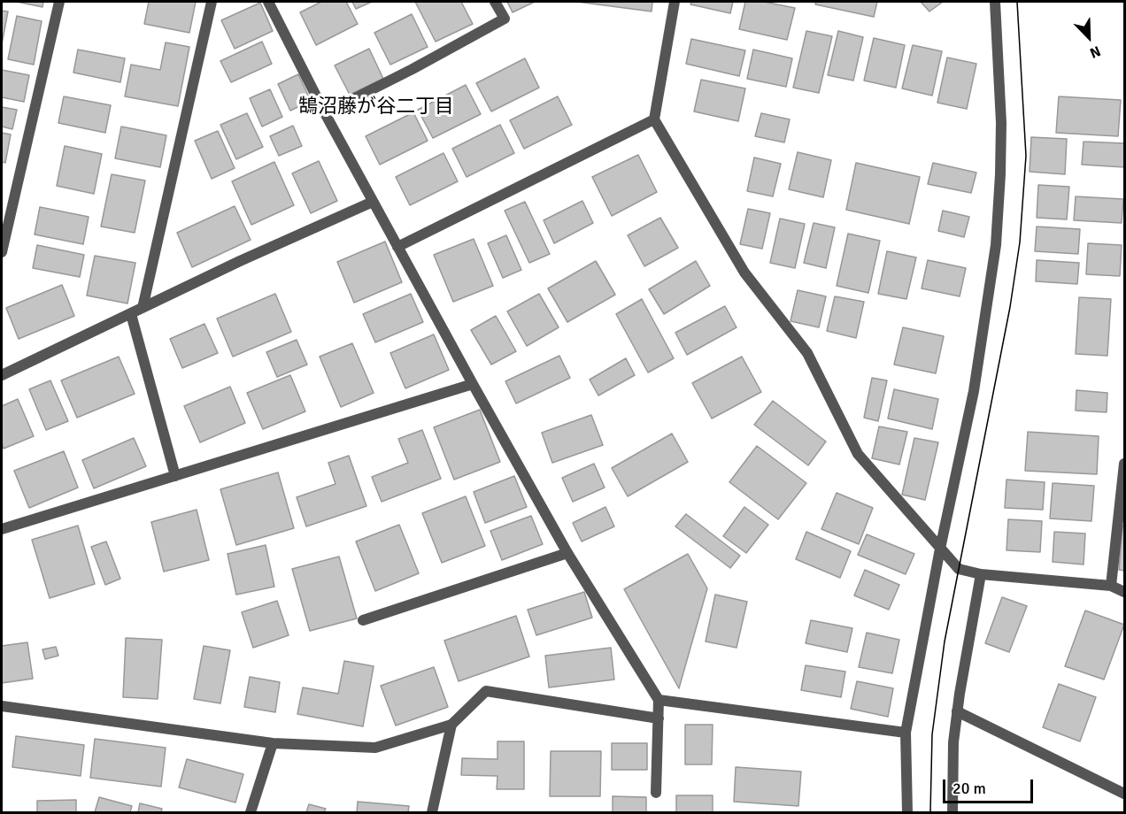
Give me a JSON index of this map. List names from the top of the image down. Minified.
{"districts":["鵠沼藤が谷二丁目"],"scale_bar":"20 m","north":"bottom right"}
